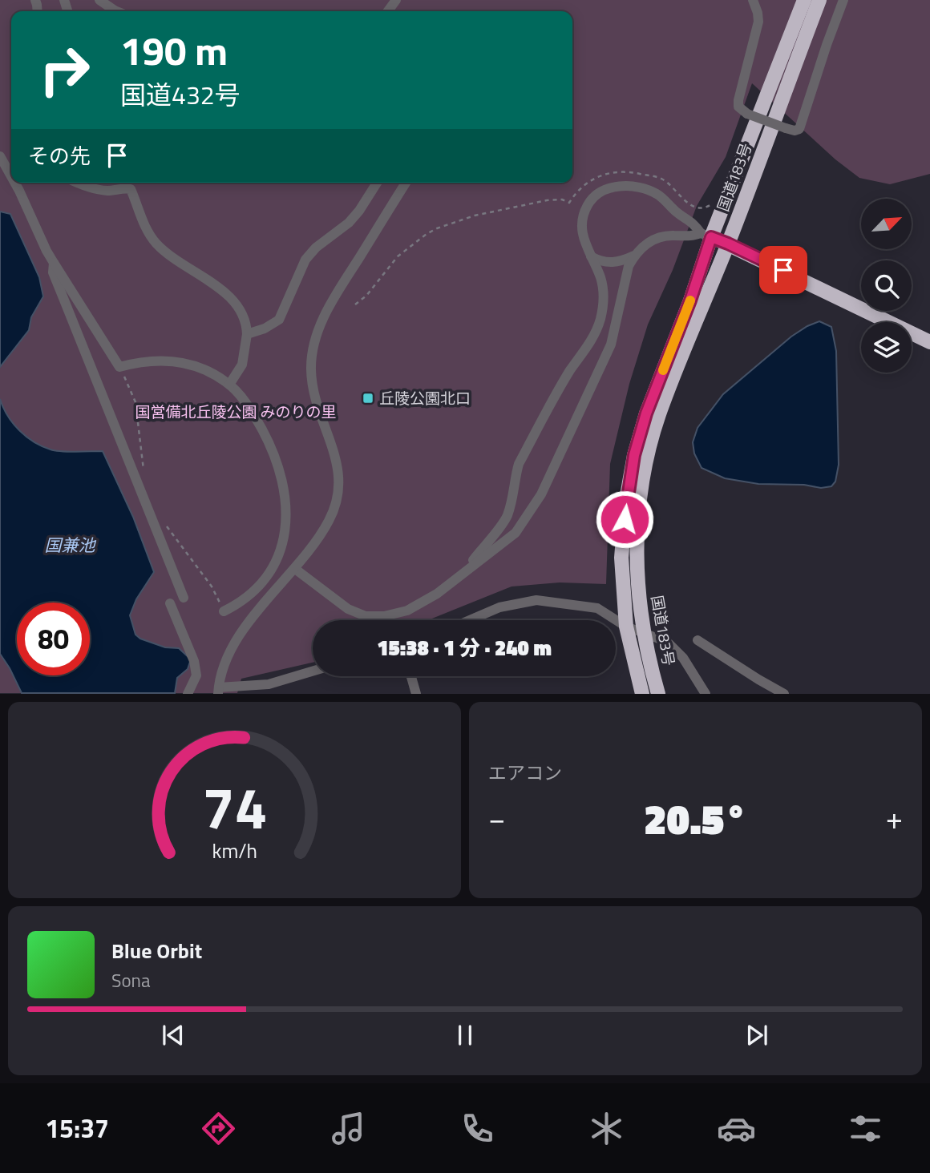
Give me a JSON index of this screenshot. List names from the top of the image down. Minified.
{"streets":{"highway":["国道183号"]},"water":["国兼池"],"parks":["国営備北丘陵公園 みのりの里"],"places":{"transit":["丘陵公園北口"]},"north":"top right","page":{"turn":["190 m","国道432号"],"then":"その先","limit":"80","trip":"15:38 · 1 分 · 240 m","tile":"エアコン","heat":["−","20.5°","+"],"song":["Blue Orbit","Sona"],"tabs":"15:37","gauge":["74","km/h"]}}
